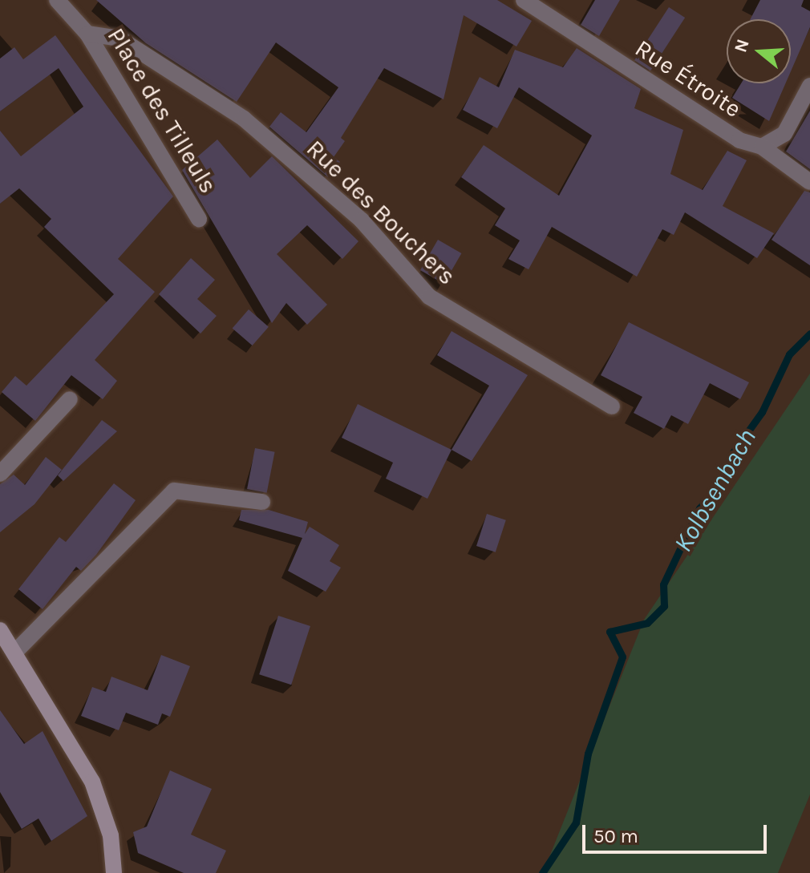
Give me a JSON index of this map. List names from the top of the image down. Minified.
{"streets":{"street":["Rue Étroite","Place des Tilleuls","Rue des Bouchers"]},"crossings":[["Place des Tilleuls","Rue des Bouchers"]],"water":["Kolbsenbach"],"scale_bar":"50 m","north":"left"}
